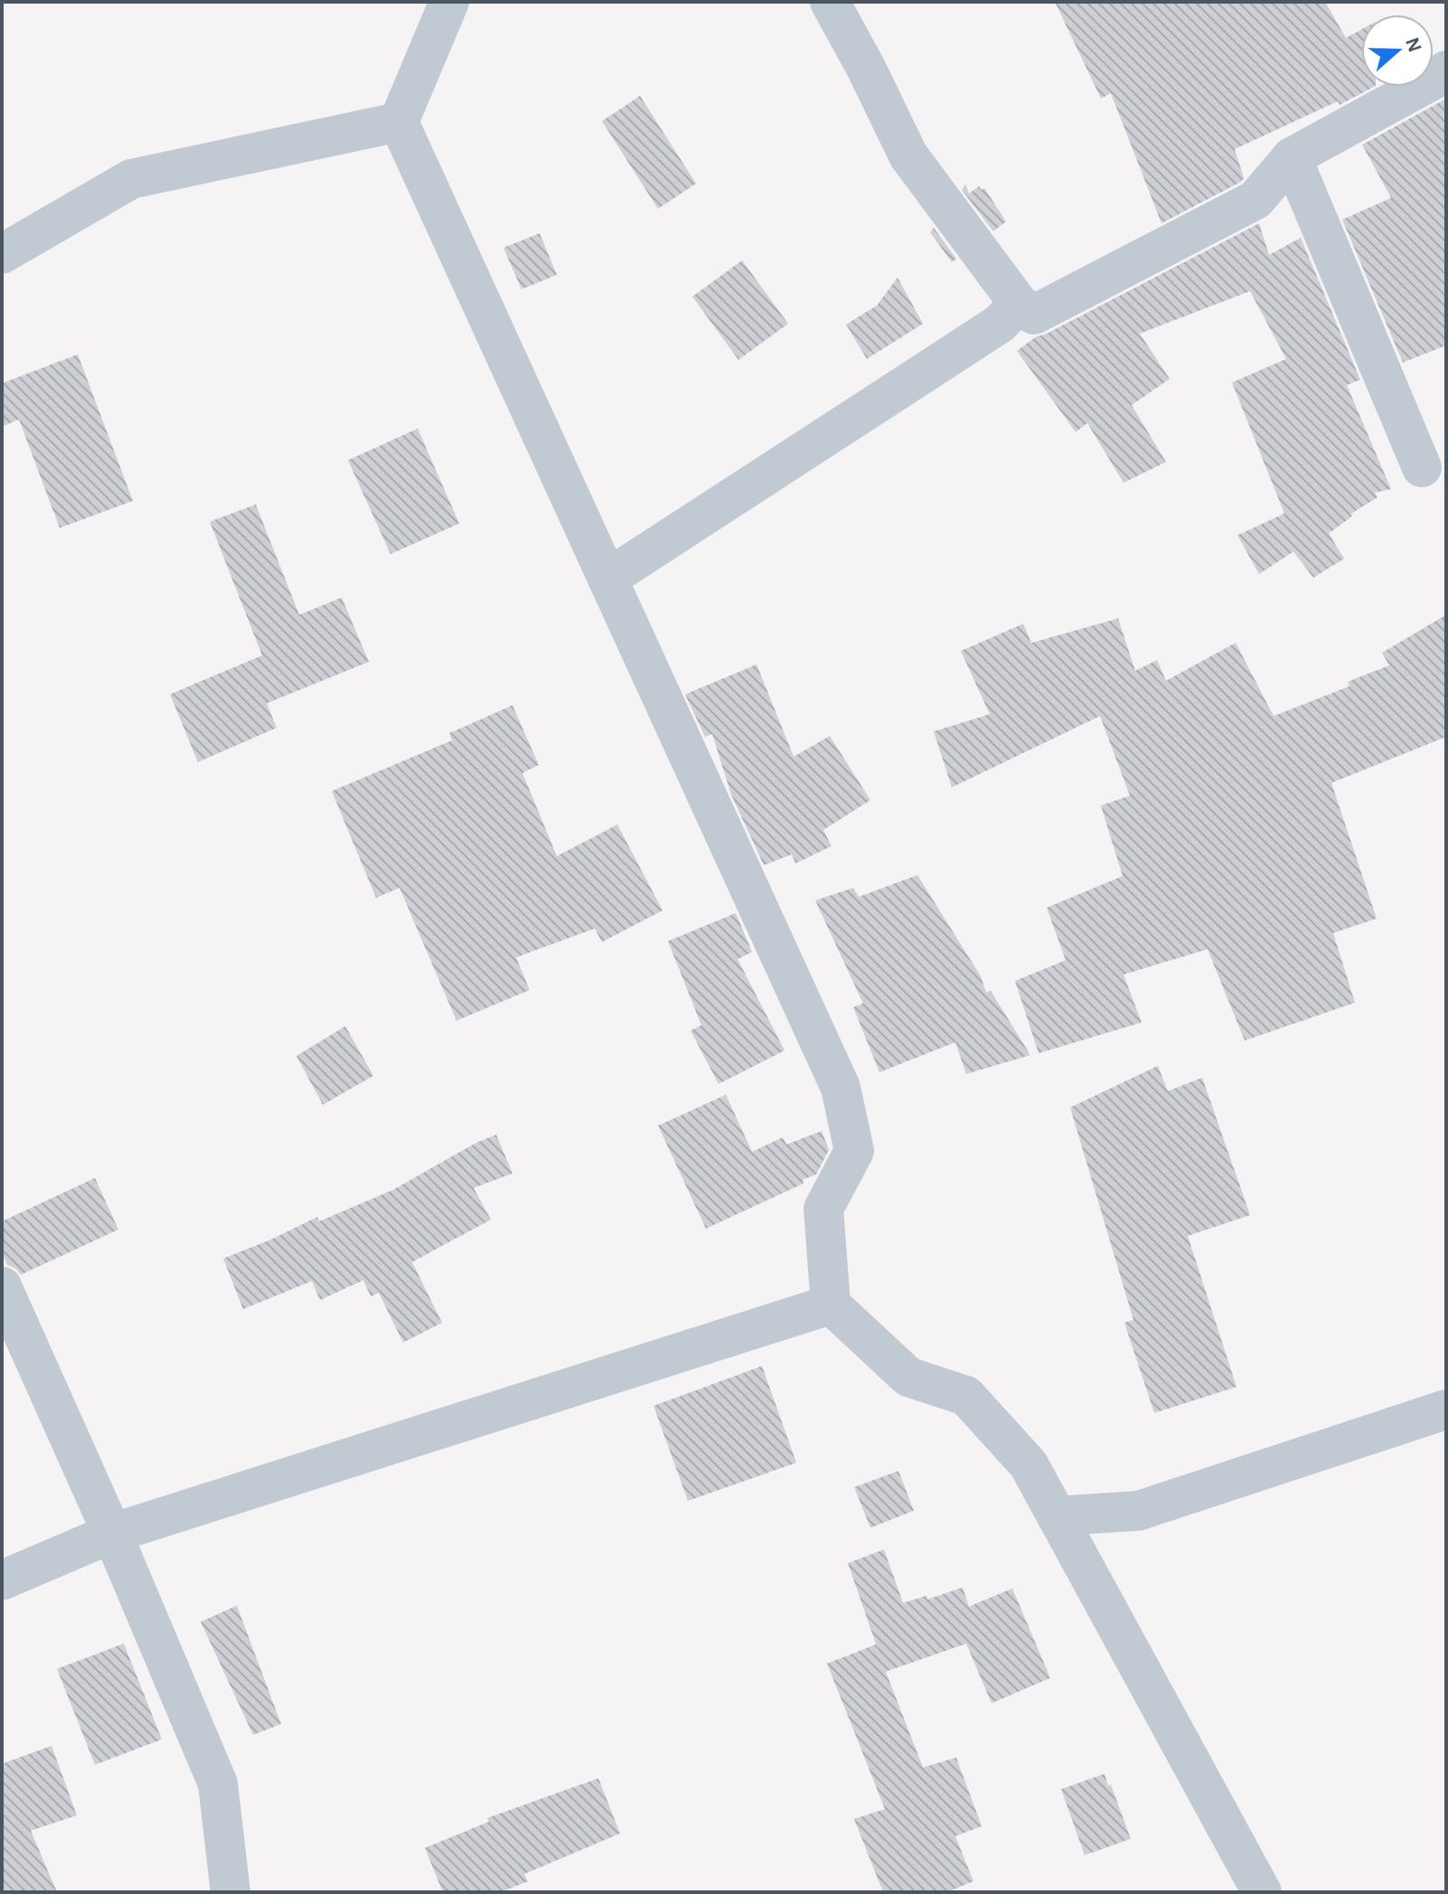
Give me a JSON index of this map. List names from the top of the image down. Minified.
{"north":"right"}
